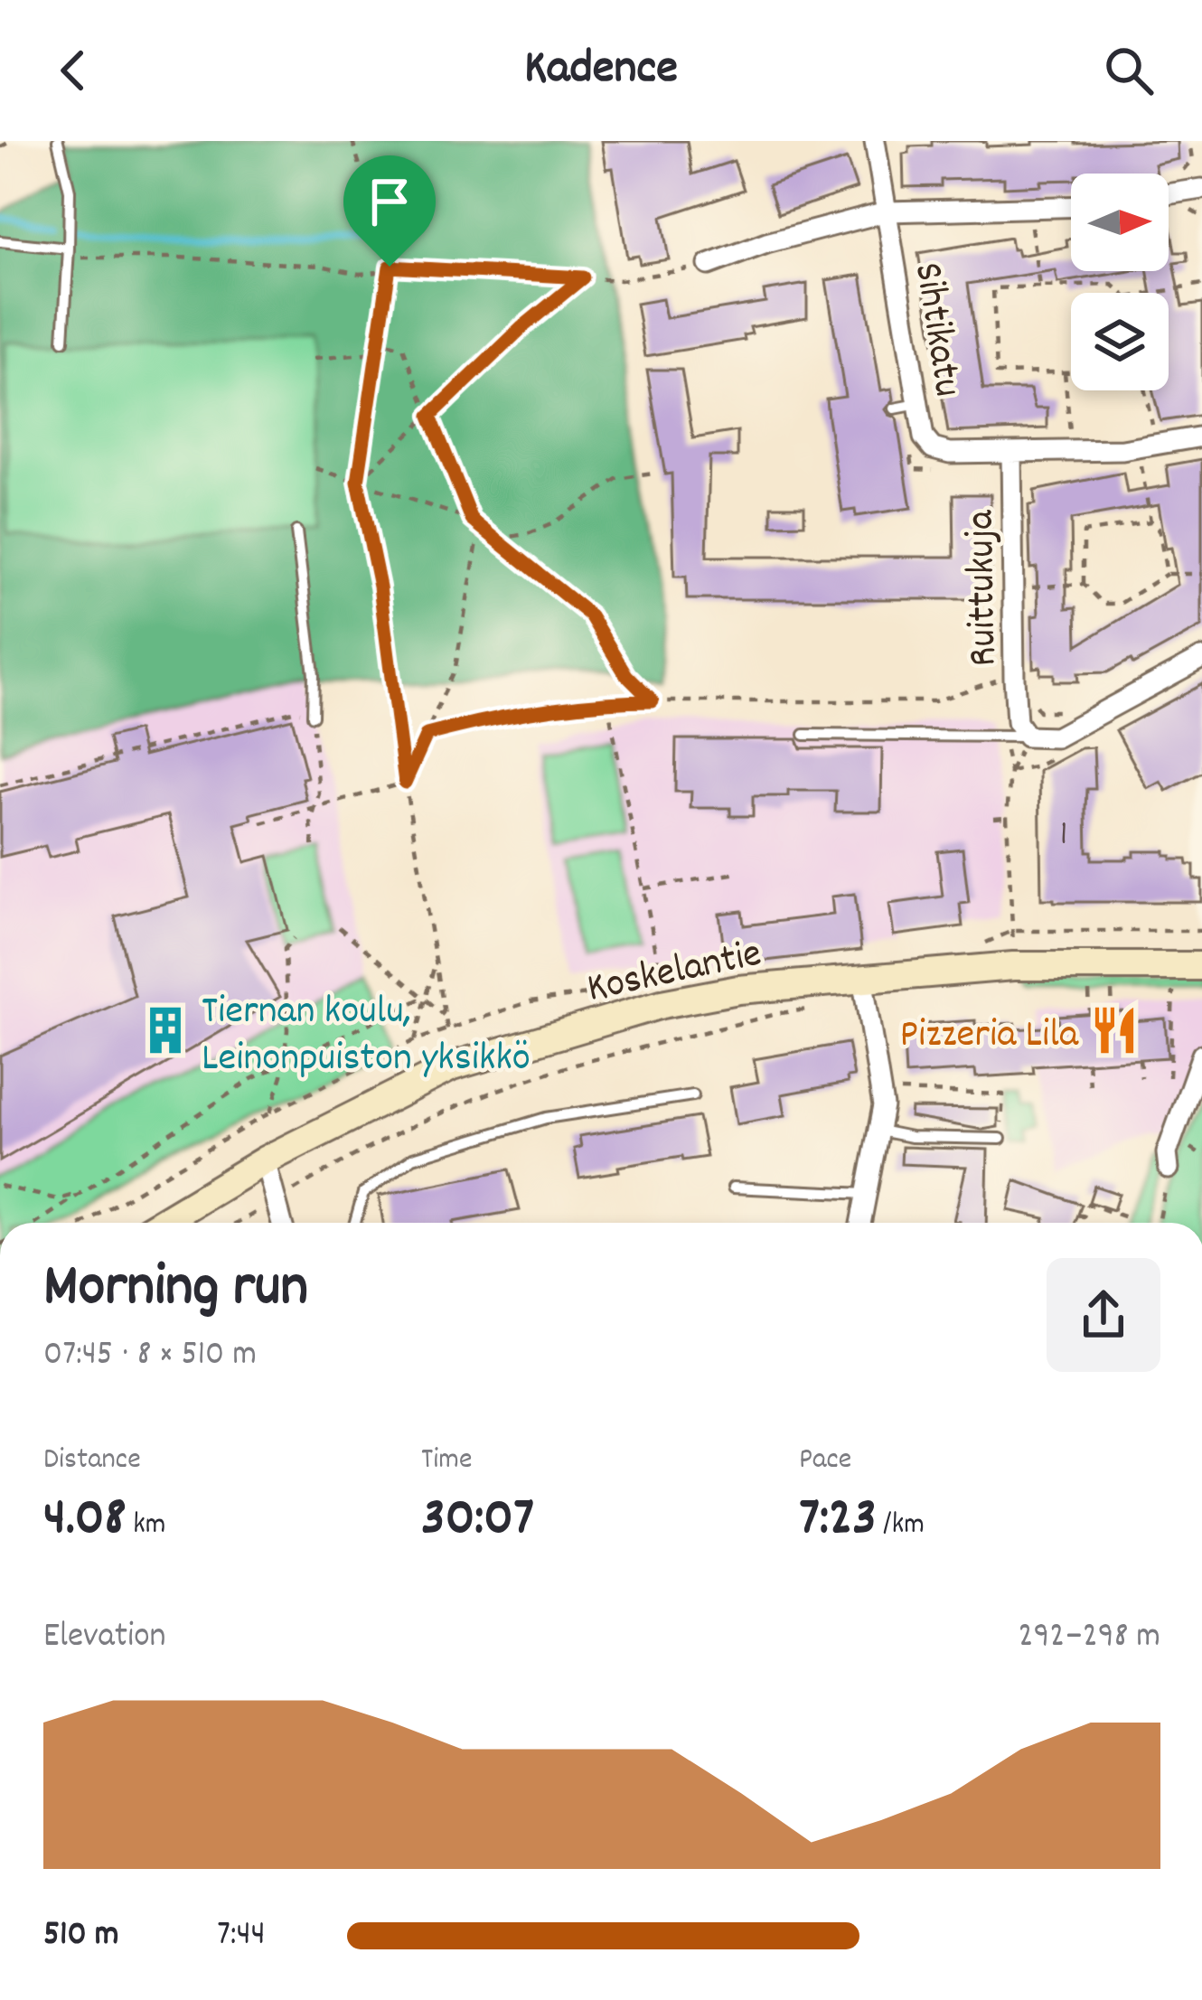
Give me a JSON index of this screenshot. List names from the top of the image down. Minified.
{"streets":{"main road":["Koskelantie"],"street":["Sihtikatu","Ruittukuja"]},"crossings":[["Sihtikatu","Ruittukuja"]],"places":{"building":["Tiernan koulu, Leinonpuiston yksikkö"],"restaurant":["Pizzeria Lila"]},"house_numbers":["1"],"north":"right","page":{"header":"Kadence","heading":["Morning run","07:45 · 8 × 510 m"],"stats":[["Distance","4.08 km"],["Time","30:07"],["Pace","7:23 /km"]],"chart":["Elevation","292–298 m"],"list":[{"name":"510 m","note":"7:44"}]}}
